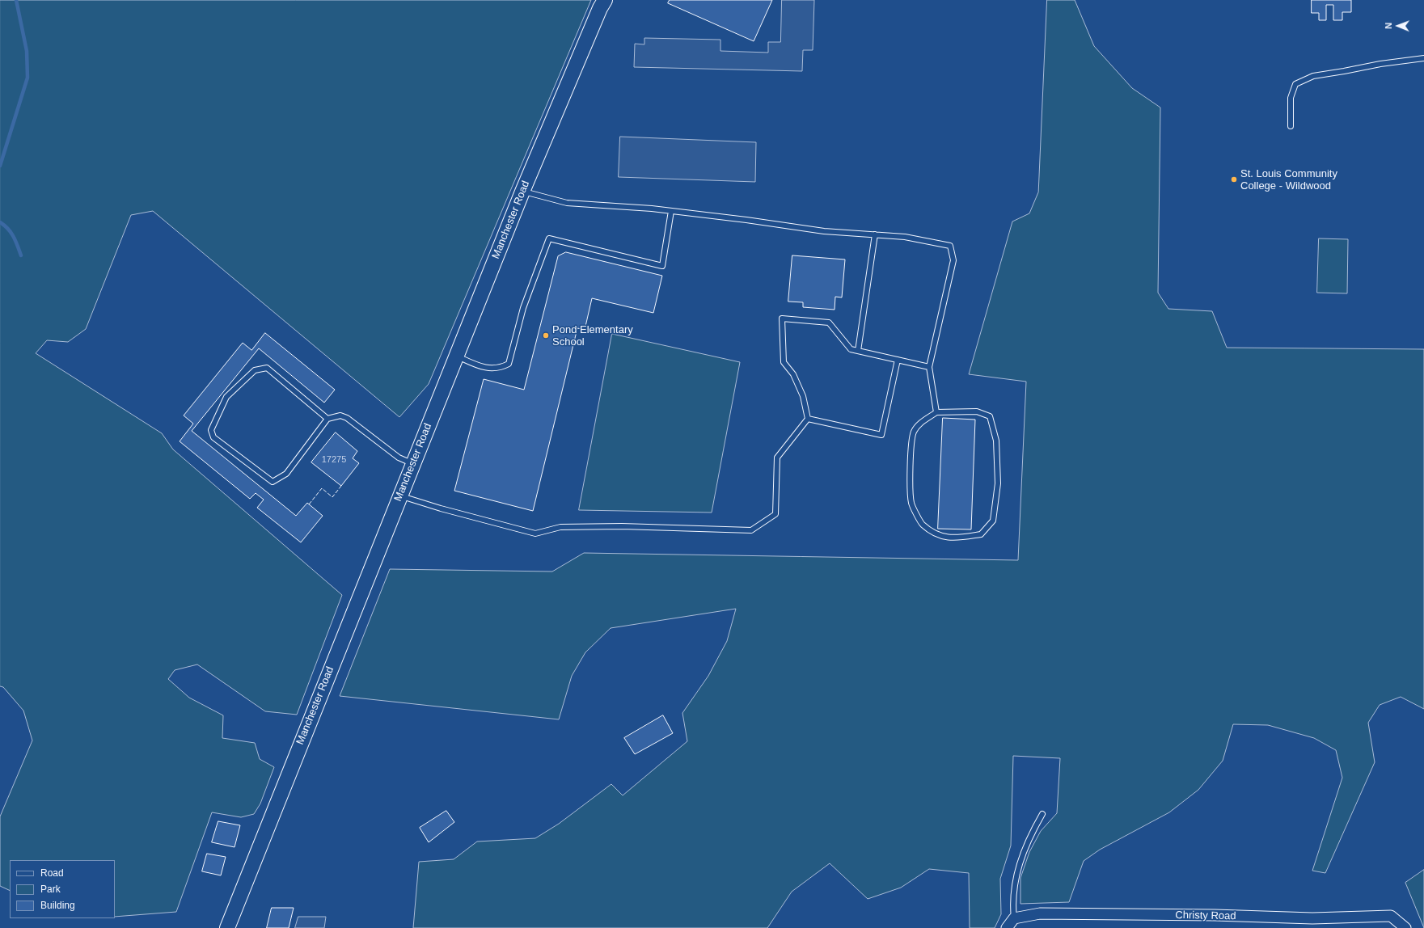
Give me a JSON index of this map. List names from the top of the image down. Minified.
{"streets":{"street":["Manchester Road","Christy Road"]},"places":["St. Louis Community College - Wildwood","Pond Elementary School"],"house_numbers":["17275"],"legend":["Road","Park","Building"],"north":"left"}
